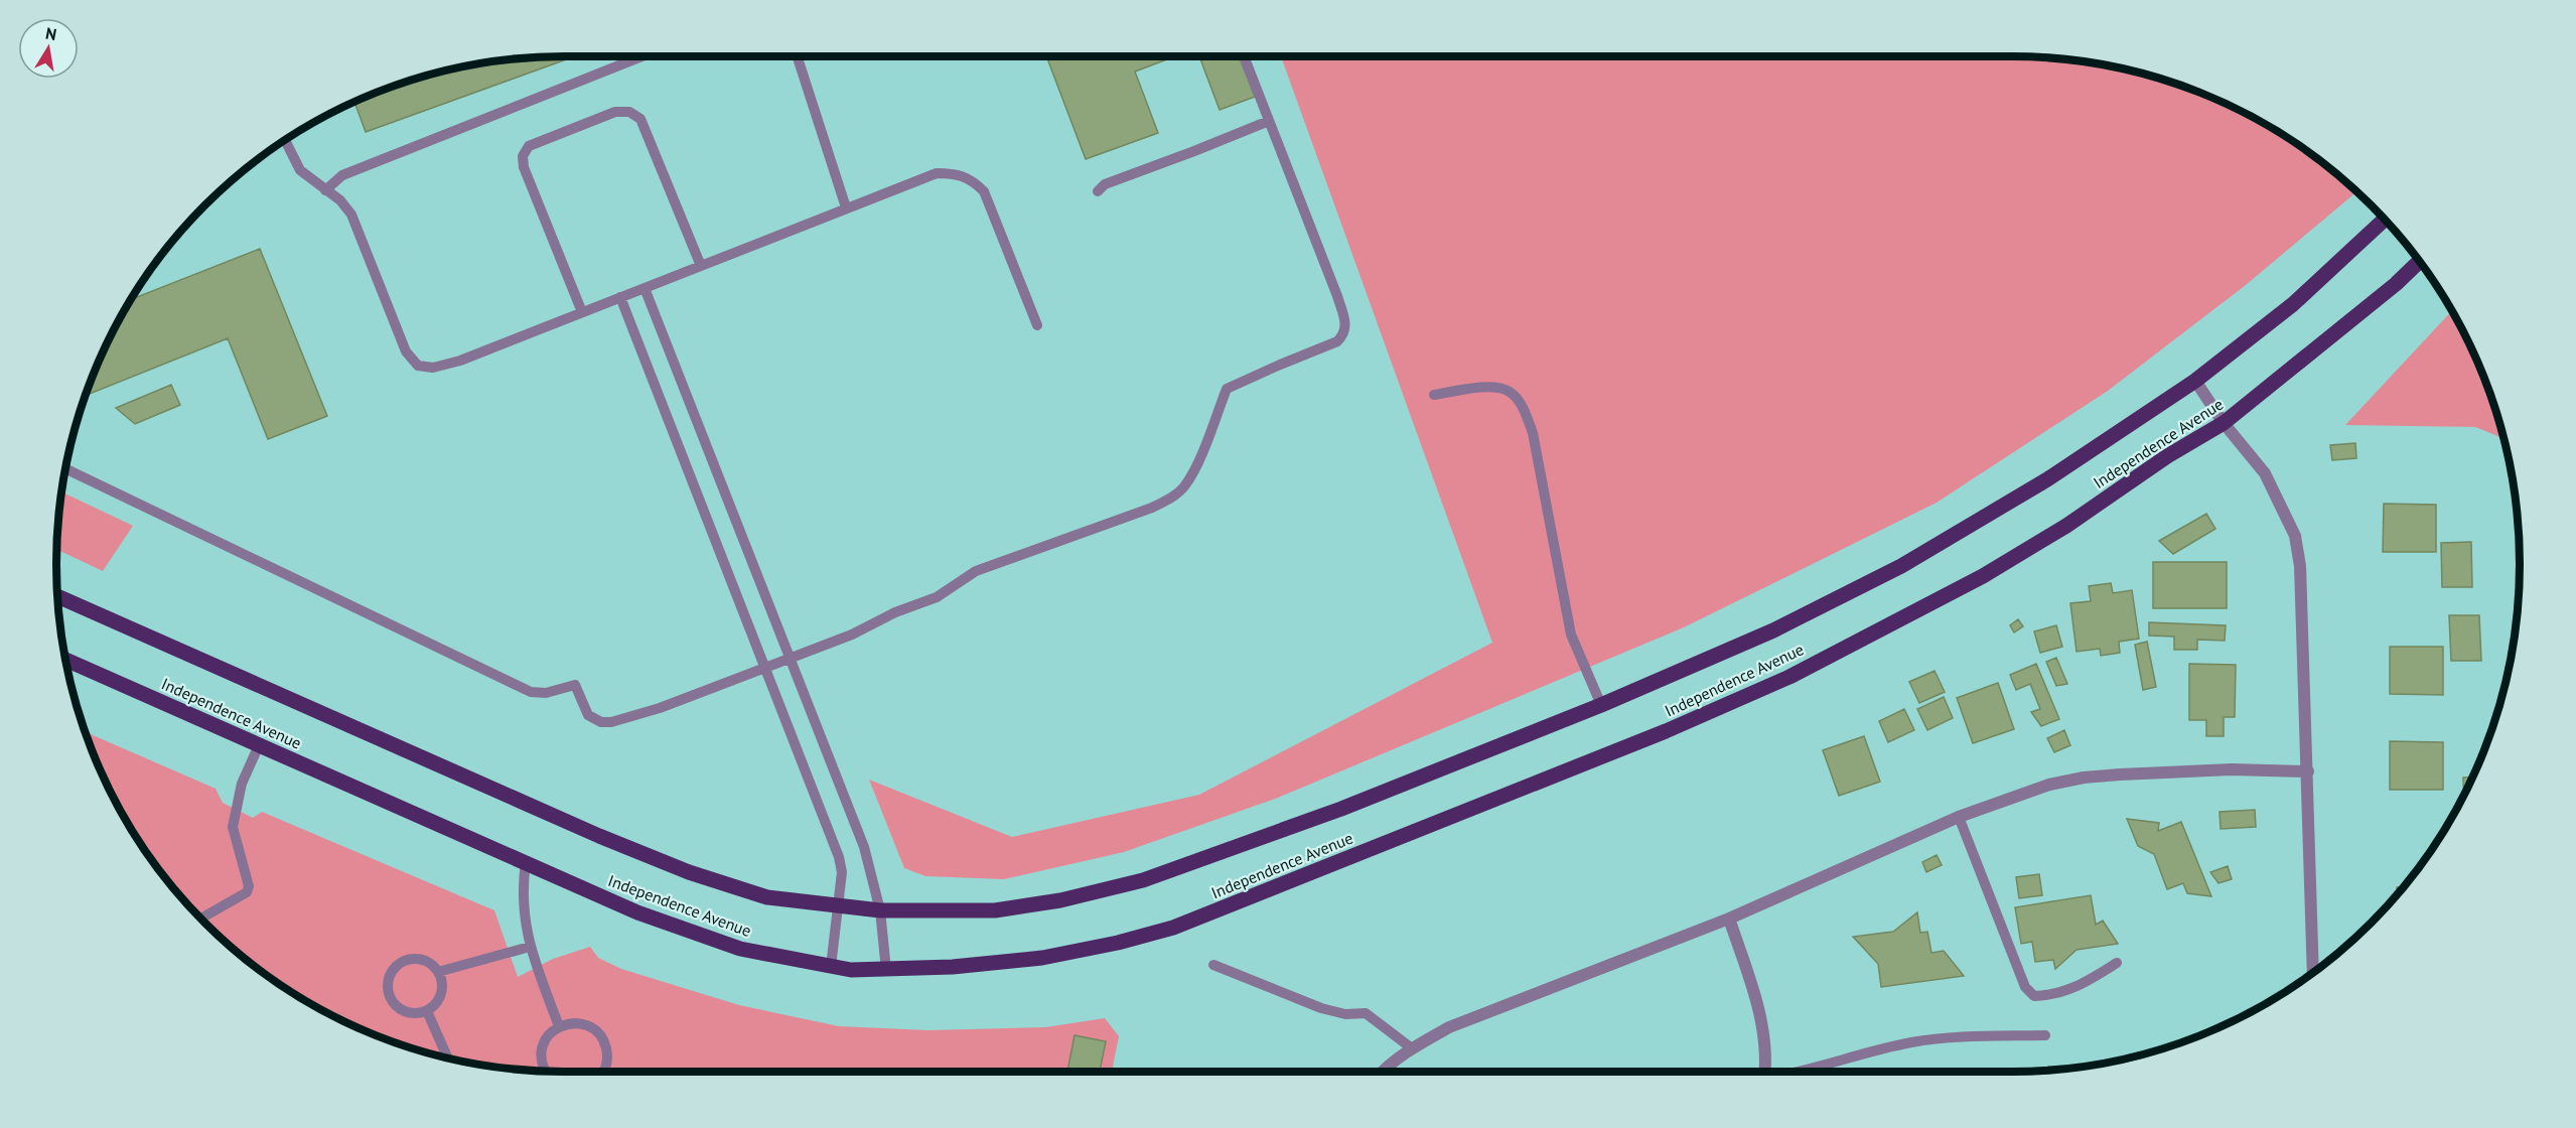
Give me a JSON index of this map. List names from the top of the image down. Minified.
{"streets":{"main road":["Independence Avenue"]},"north":"top"}
